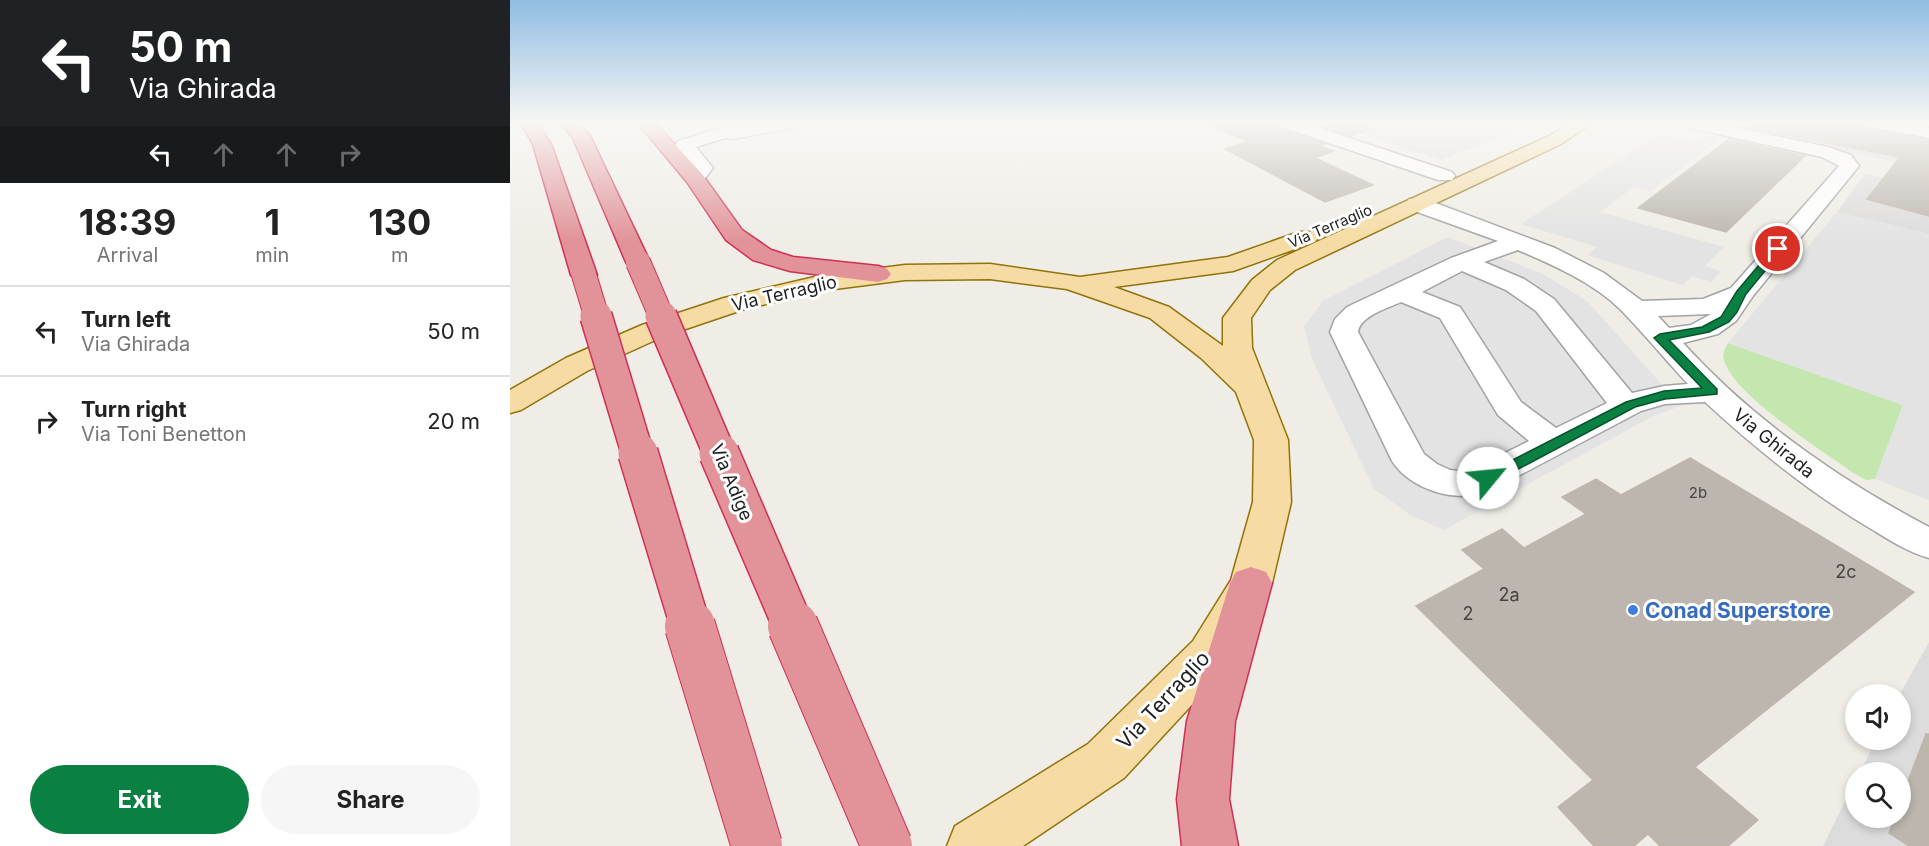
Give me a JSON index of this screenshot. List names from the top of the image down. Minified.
{"streets":{"highway":["Via Adige"],"main road":["Via Terraglio"],"street":["Via Ghirada"]},"crossings":[["Via Terraglio","Via Ghirada"]],"places":["Conad Superstore"],"house_numbers":["2b","2c","2a","2"],"page":{"turn":["50 m","Via Ghirada"],"eta":["18:39","Arrival","1","min","130","m"],"list":[{"name":"Turn left","note":"Via Ghirada","value":"50 m"},{"name":"Turn right","note":"Via Toni Benetton","value":"20 m"}],"buttons":["Exit","Share"]}}
